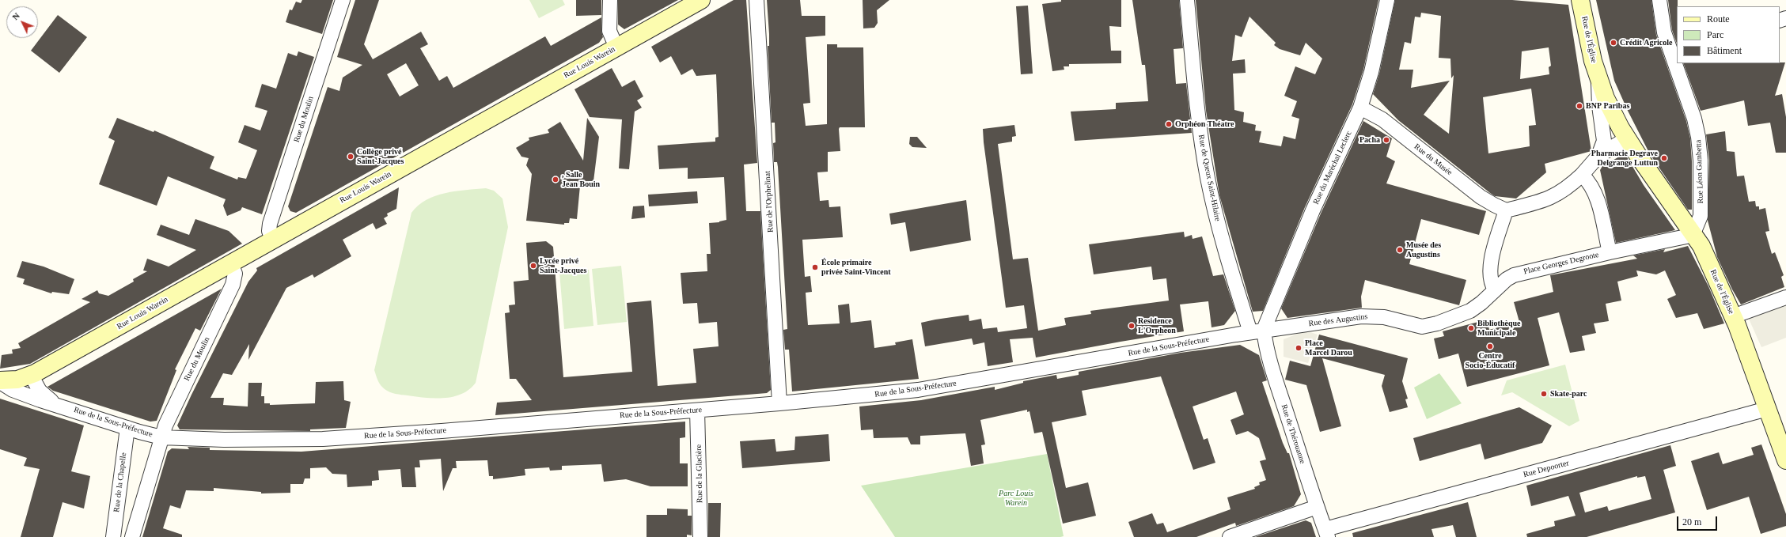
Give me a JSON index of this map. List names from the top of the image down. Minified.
{"streets":{"main road":["Rue de l'Église","Rue Louis Warein"],"street":["Rue du Moulin","Rue du Musée","Rue du Maréchal Leclerc","Rue Léon Gambetta","Rue de Queux Saint-Hilaire","Rue de l'Orphelinat","Place Georges Degroote","Rue des Augustins","Rue de la Sous-Préfecture","Rue de Thérouanne","Rue Depoorter","Rue de la Glacière","Rue de la Chapelle"]},"crossings":[["Rue de l'Église","Rue Léon Gambetta"],["Rue de l'Église","Place Georges Degroote"],["Rue de l'Église","Rue Depoorter"],["Rue Louis Warein","Rue du Moulin"],["Rue Louis Warein","Rue de la Sous-Préfecture"],["Rue du Moulin","Rue de la Sous-Préfecture"],["Rue du Musée","Rue du Maréchal Leclerc"],["Rue du Maréchal Leclerc","Rue des Augustins"],["Rue du Maréchal Leclerc","Rue de la Sous-Préfecture"],["Rue du Maréchal Leclerc","Rue de Thérouanne"],["Rue de Queux Saint-Hilaire","Rue de la Sous-Préfecture"],["Rue de l'Orphelinat","Rue de la Sous-Préfecture"],["Place Georges Degroote","Rue des Augustins"],["Rue des Augustins","Rue de la Sous-Préfecture"],["Rue des Augustins","Rue de Thérouanne"],["Rue de la Sous-Préfecture","Rue de Thérouanne"],["Rue de la Sous-Préfecture","Rue de la Glacière"],["Rue de la Sous-Préfecture","Rue de la Chapelle"],["Rue de Thérouanne","Rue Depoorter"]],"parks":["Parc Louis Warein"],"places":["Crédit Agricole","BNP Paribas","Orphéon Théatre","Pacha","Collège privé Saint-Jacques","Pharmacie Degrave Delgrange Luttun",", Salle Jean Bouin","Musée des Augustins","Lycée privé Saint-Jacques","École primaire privée Saint-Vincent","Residence L'Orpheon","Bibliothèque Municipale","Centre Socio-Éducatif","Place Marcel Darou","Skate-parc"],"legend":["Route","Parc","Bâtiment"],"scale_bar":"20 m","north":"top left"}
